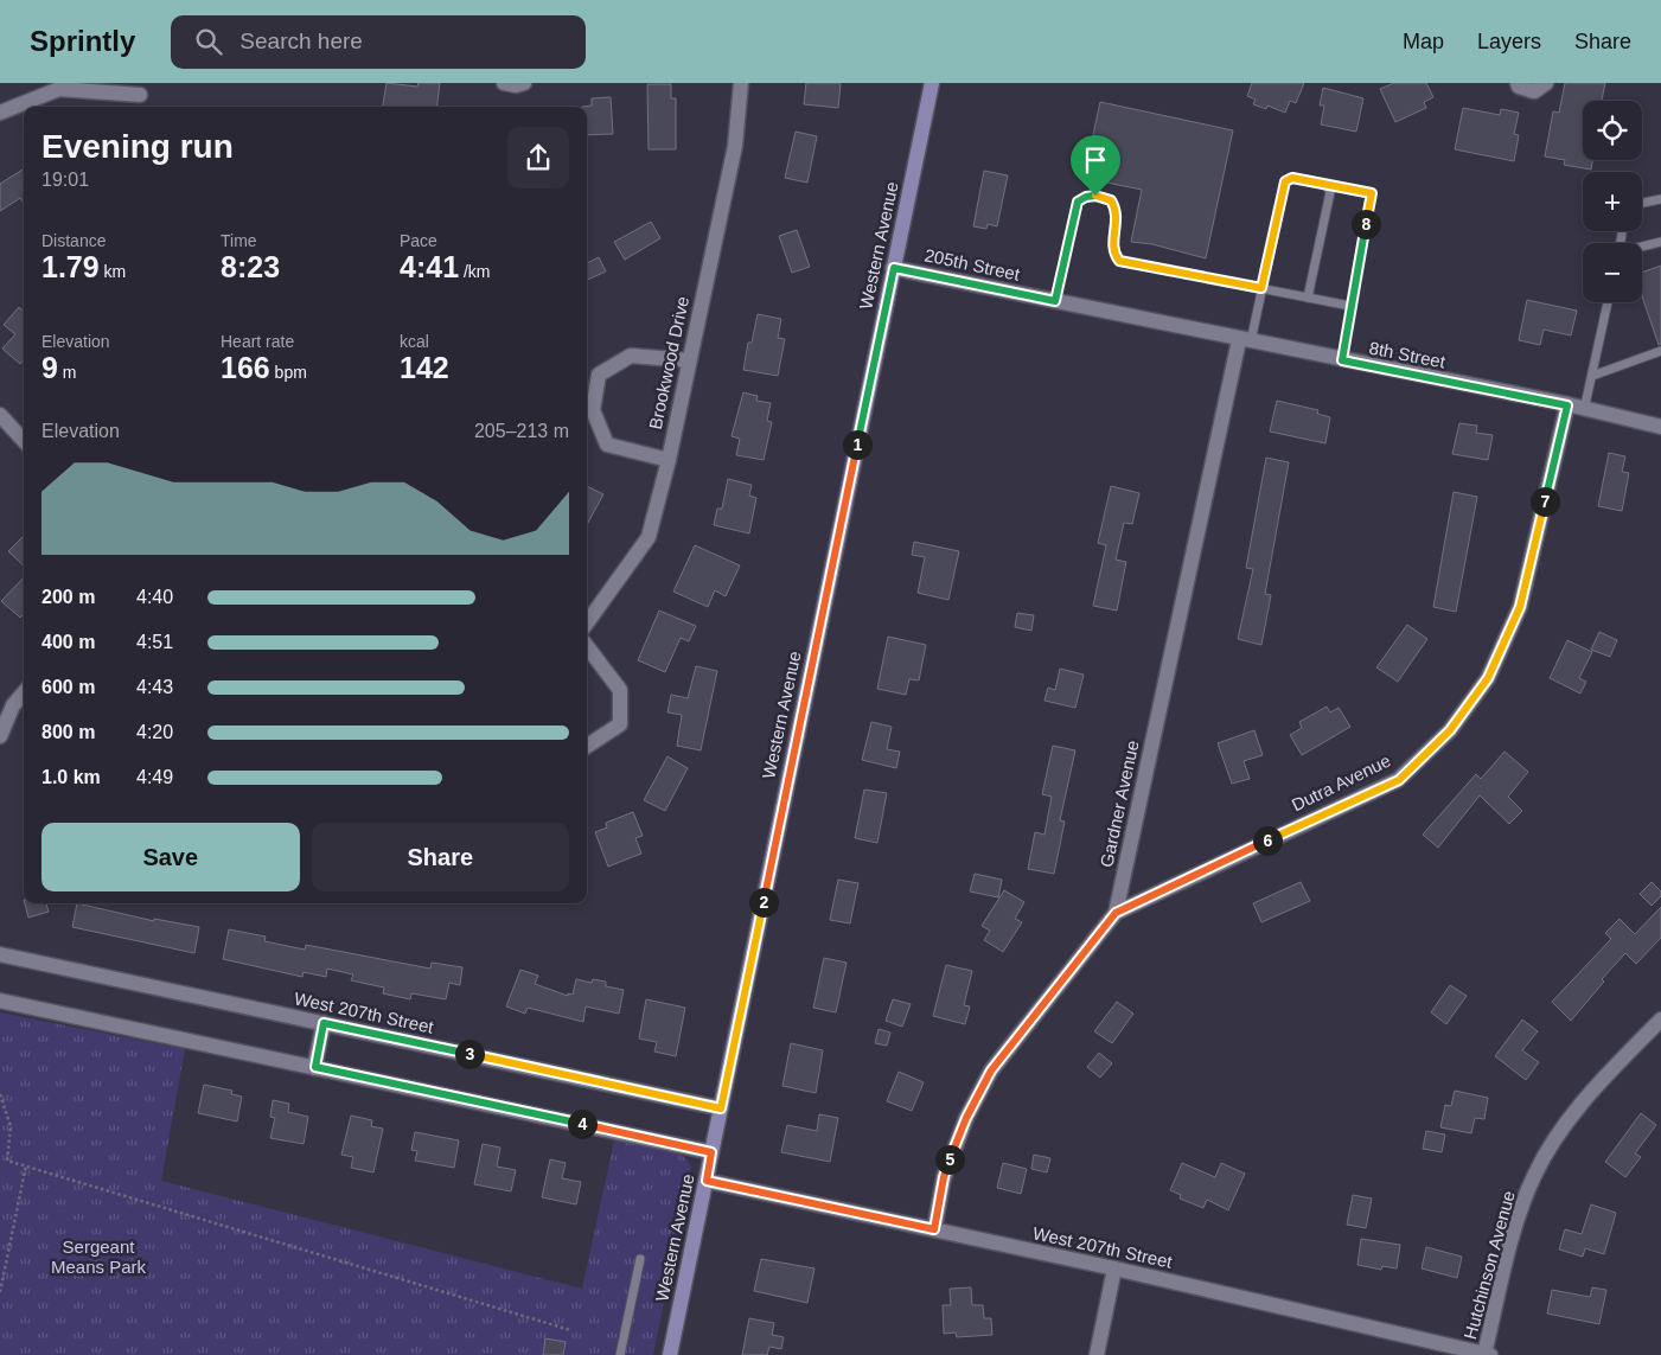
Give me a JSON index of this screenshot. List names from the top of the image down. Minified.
{"streets":{"main road":["Western Avenue"],"street":["205th Street","8th Street","Brookwood Drive","Dutra Avenue","Gardner Avenue","West 207th Street","Hutchinson Avenue"]},"crossings":[["Western Avenue","205th Street"],["Western Avenue","West 207th Street"],["205th Street","8th Street"],["8th Street","Dutra Avenue"],["8th Street","Gardner Avenue"],["Dutra Avenue","Gardner Avenue"],["Gardner Avenue","West 207th Street"],["West 207th Street","Hutchinson Avenue"]],"parks":["Sergeant Means Park"],"page":{"header":"Sprintly","search":"Search here","nav":["Map","Layers","Share"],"map_buttons":["+","−"],"heading":["Evening run","19:01"],"stats":[["Distance","1.79 km"],["Time","8:23"],["Pace","4:41 /km"],["Elevation","9 m"],["Heart rate","166 bpm"],["kcal","142"]],"pins":["8","1","7","6","2","3","4","5"],"chart":["Elevation","205–213 m"],"list":[{"name":"200 m","note":"4:40"},{"name":"400 m","note":"4:51"},{"name":"600 m","note":"4:43"},{"name":"800 m","note":"4:20"},{"name":"1.0 km","note":"4:49"}],"buttons":["Save","Share"]}}
